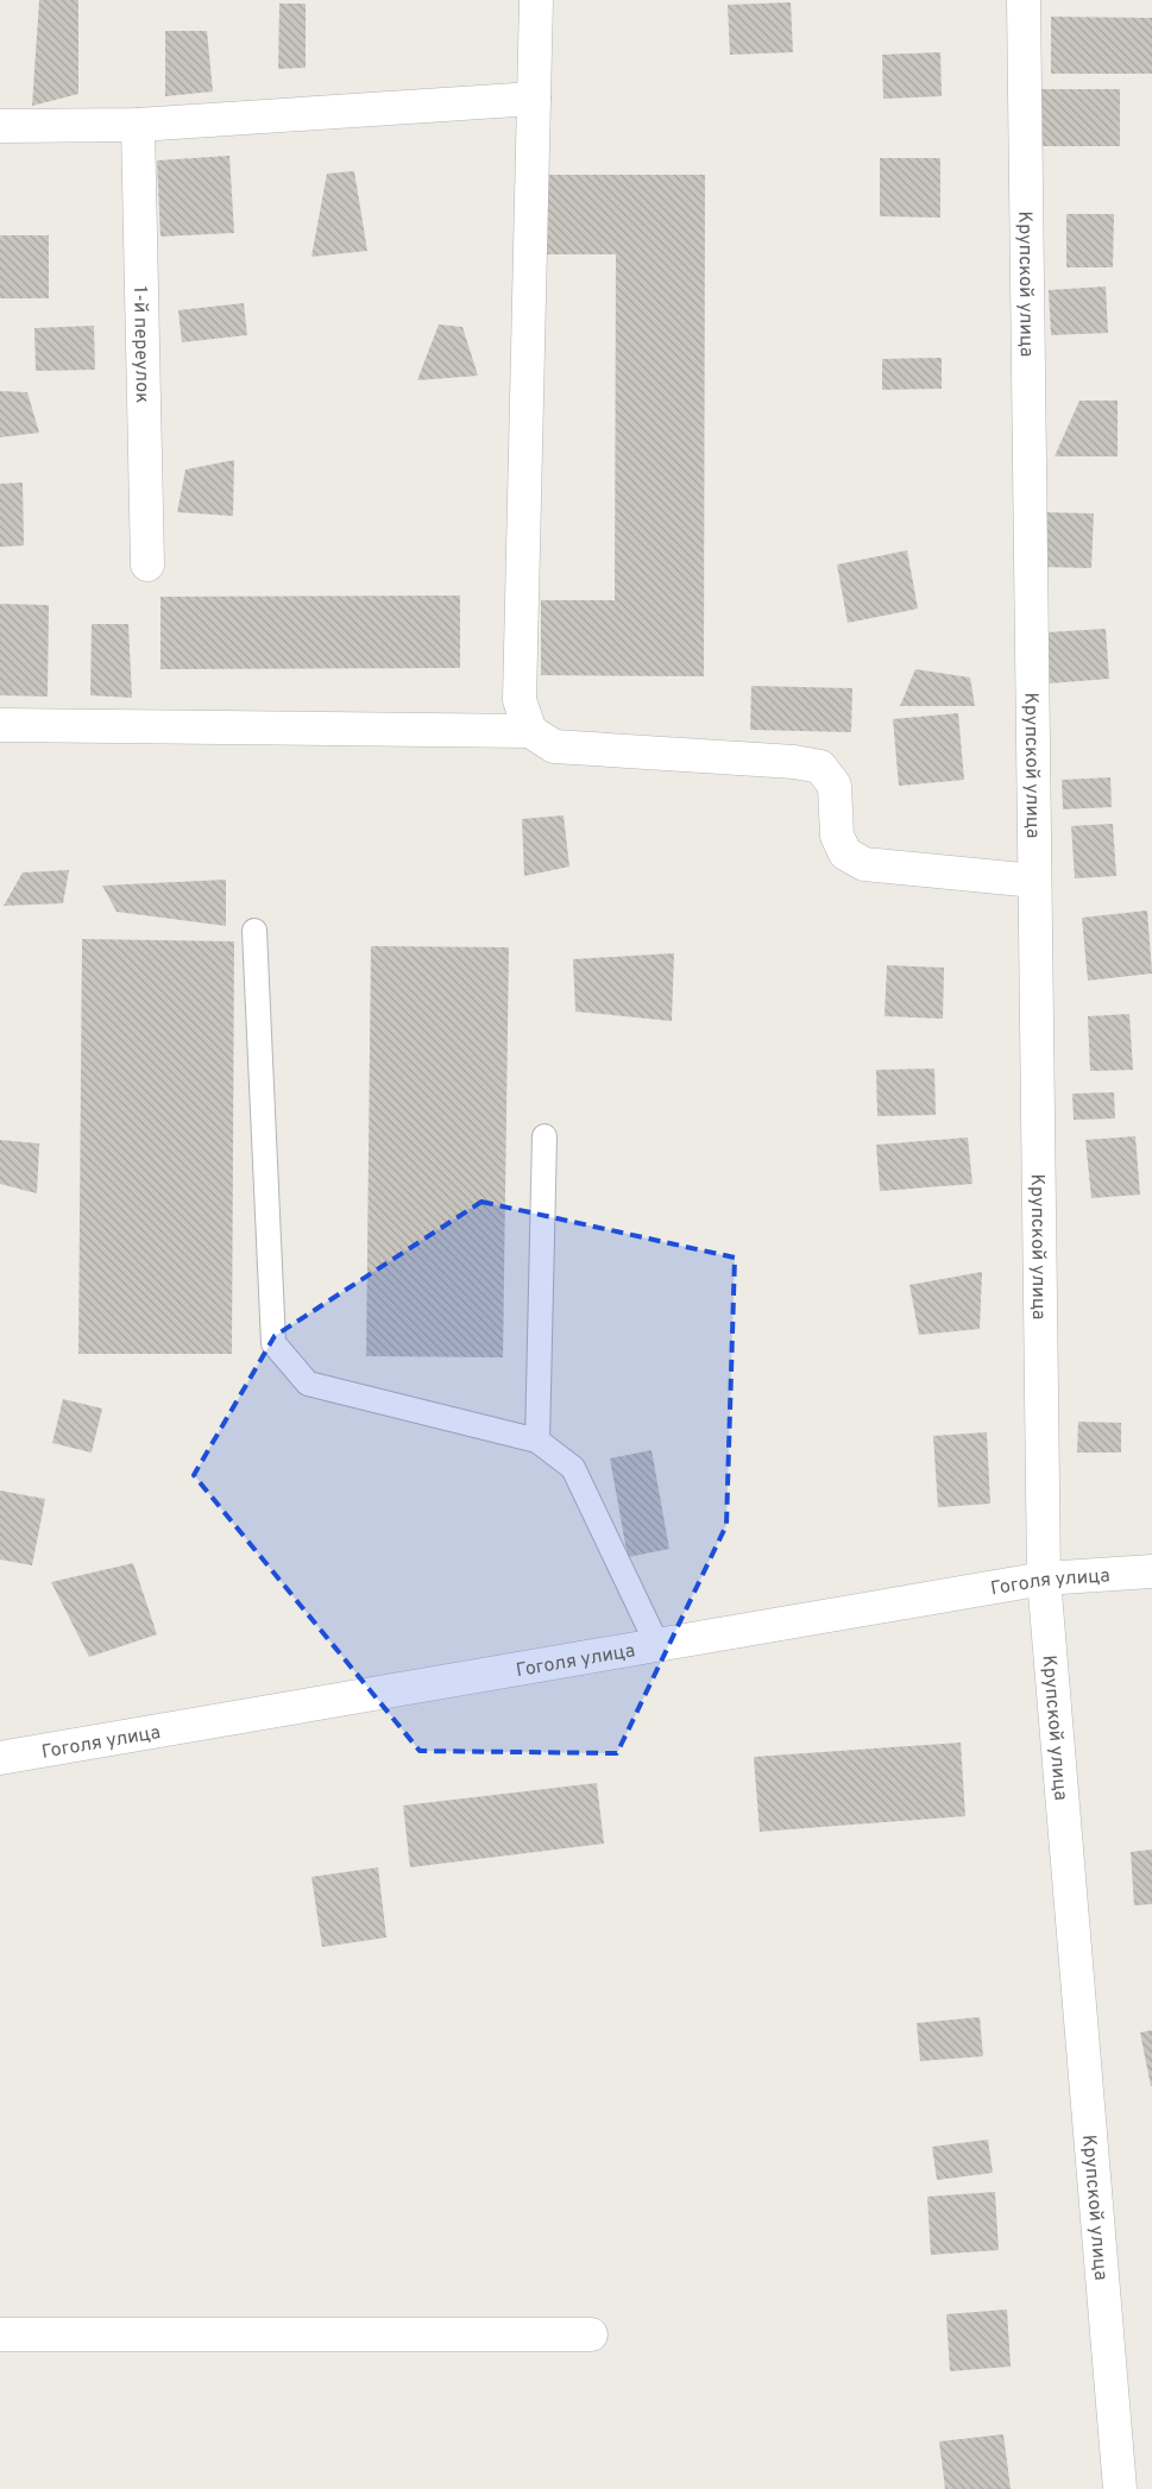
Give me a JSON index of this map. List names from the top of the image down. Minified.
{"streets":{"street":["Крупской улица","1-й переулок","Гоголя улица"]},"crossings":[["Крупской улица","Гоголя улица"]]}
